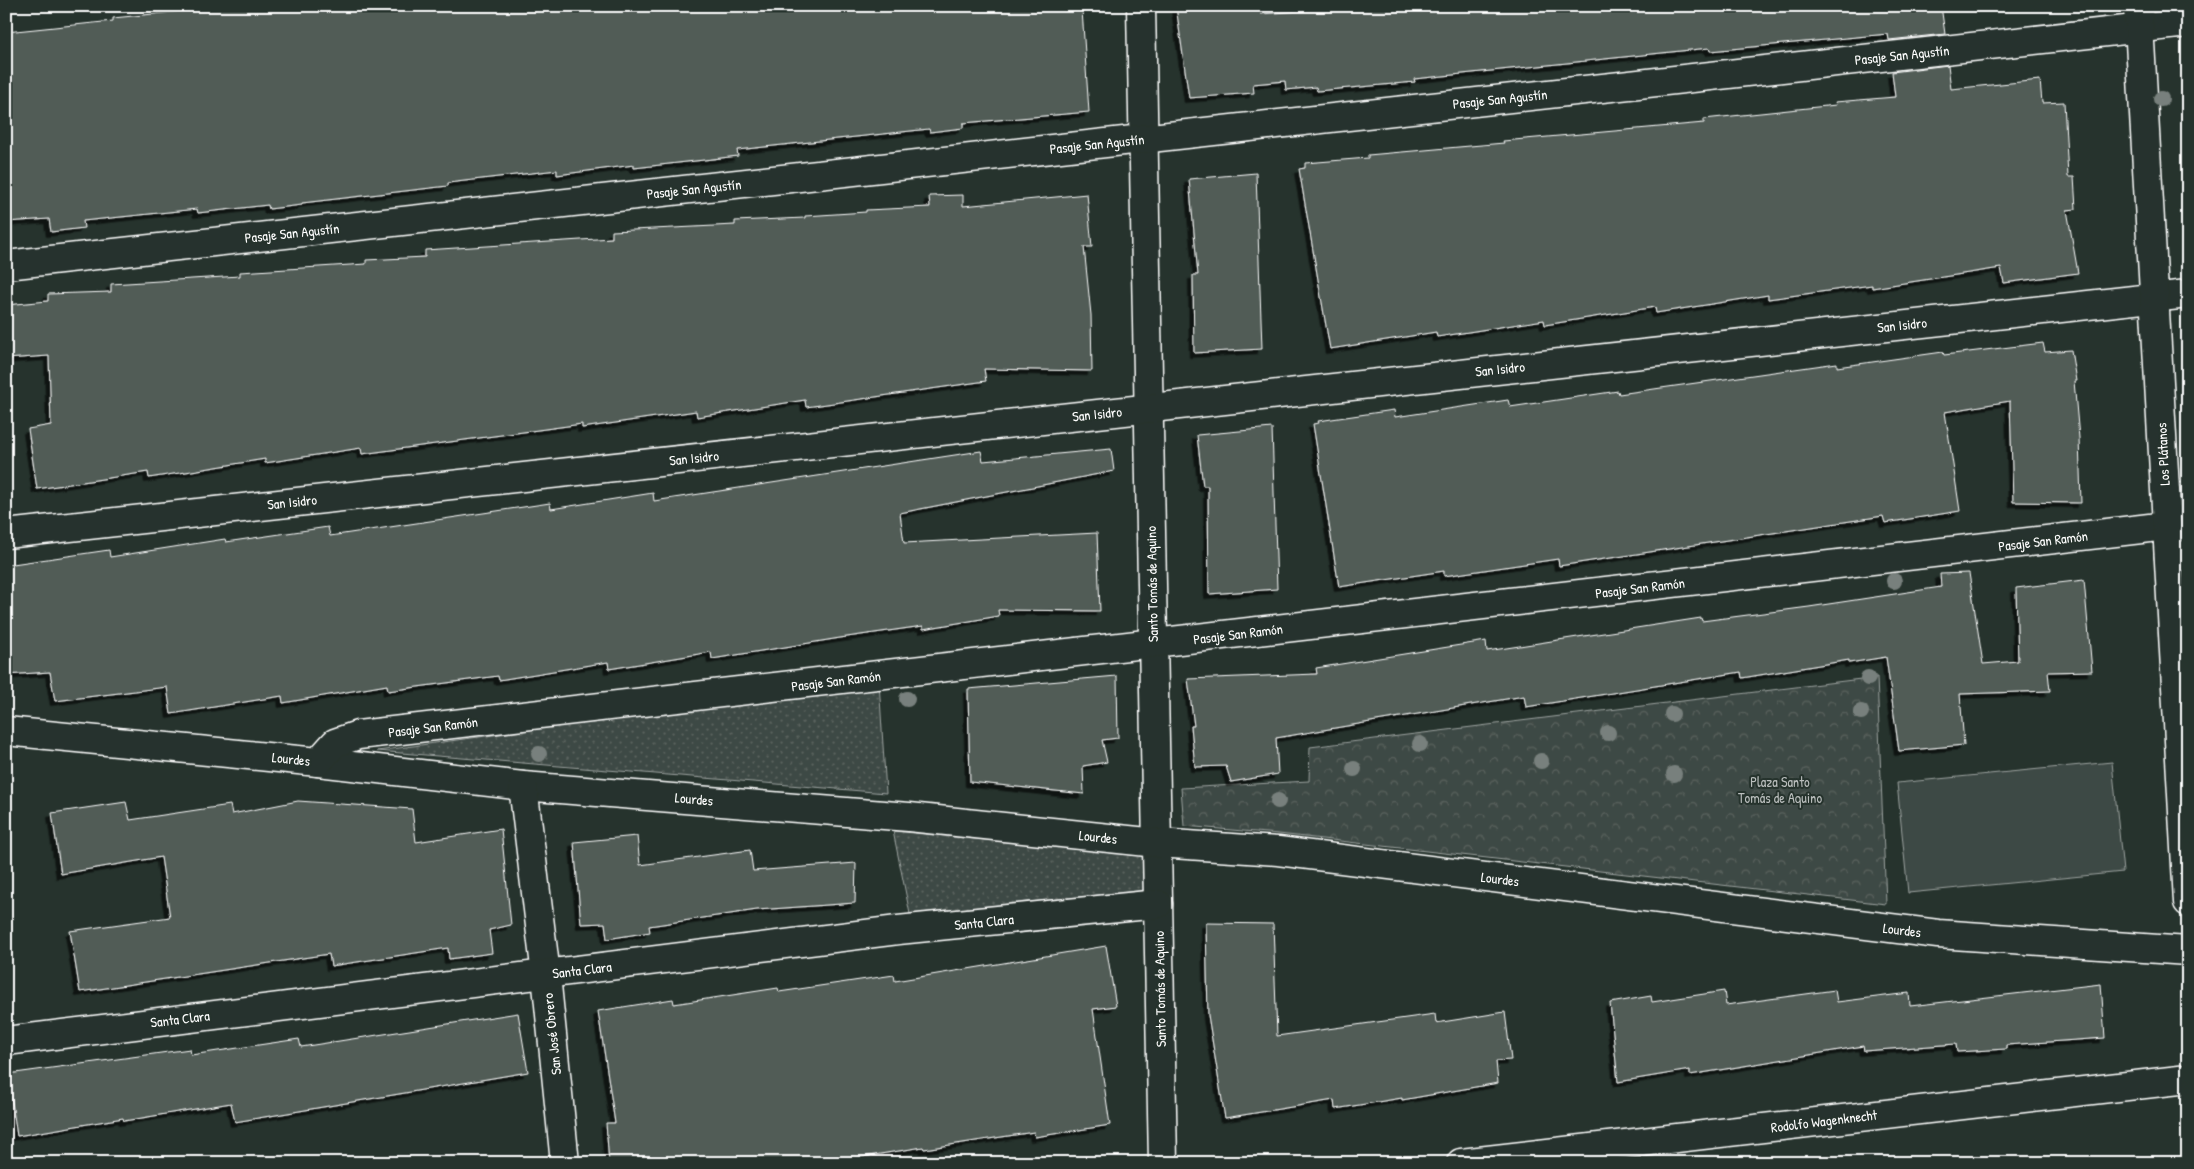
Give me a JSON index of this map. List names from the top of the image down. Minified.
{"streets":{"street":["Pasaje San Agustín","San Isidro","Los Plátanos","Pasaje San Ramón","Santo Tomás de Aquino","Lourdes","Santa Clara","San José Obrero","Rodolfo Wagenknecht"]},"crossings":[["Pasaje San Agustín","Los Plátanos"],["Pasaje San Agustín","Santo Tomás de Aquino"],["San Isidro","Los Plátanos"],["San Isidro","Santo Tomás de Aquino"],["Los Plátanos","Pasaje San Ramón"],["Pasaje San Ramón","Santo Tomás de Aquino"],["Pasaje San Ramón","Lourdes"],["Santo Tomás de Aquino","Lourdes"],["Santo Tomás de Aquino","Santa Clara"],["Lourdes","San José Obrero"],["Santa Clara","San José Obrero"]],"parks":["Plaza Santo Tomás de Aquino"]}
